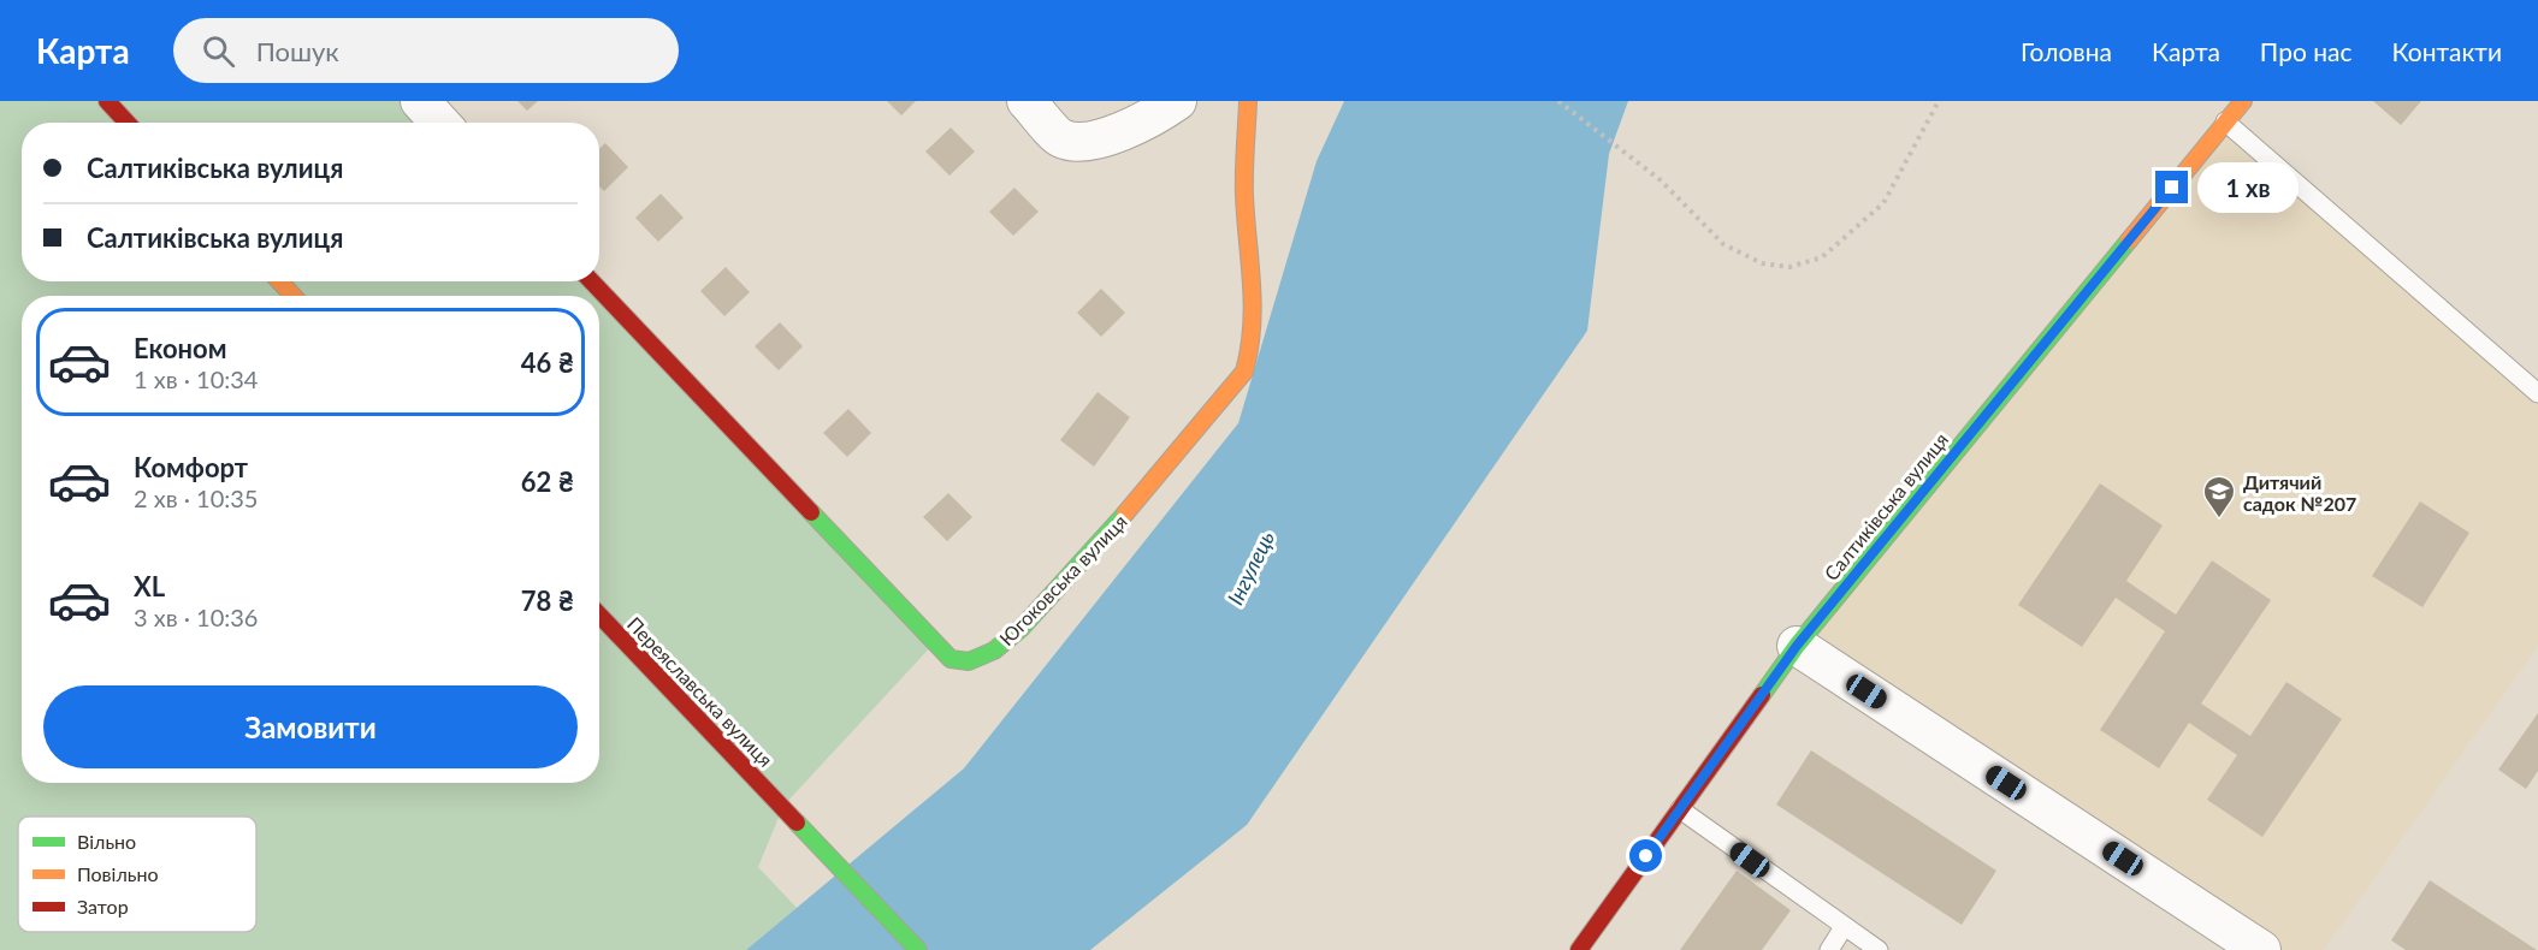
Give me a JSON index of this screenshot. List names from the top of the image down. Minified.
{"streets":{"street":["Салтиківська вулиця","Югоковська вулиця","Переяславська вулиця"]},"water":["Інгулець"],"places":{"school or university":["Дитячий садок №207"]},"legend":["Вільно","Повільно","Затор"],"page":{"header":"Карта","search":"Пошук","nav":["Головна","Карта","Про нас","Контакти"],"banner":["Салтиківська вулиця","Салтиківська вулиця"],"bubble":"1 хв","list":[{"name":"Економ","note":"1 хв · 10:34","value":"46 ₴"},{"name":"Комфорт","note":"2 хв · 10:35","value":"62 ₴"},{"name":"XL","note":"3 хв · 10:36","value":"78 ₴"}],"buttons":"Замовити"}}
